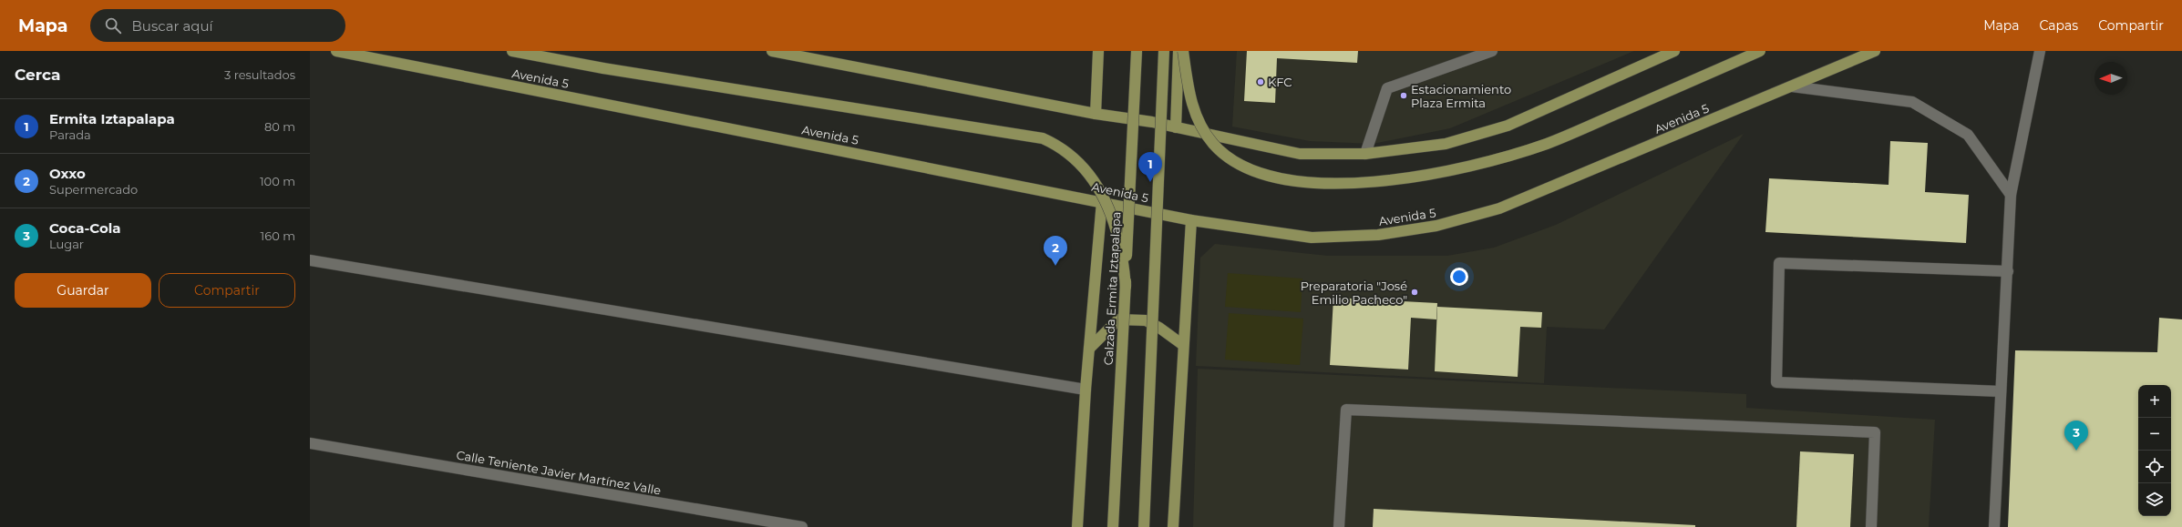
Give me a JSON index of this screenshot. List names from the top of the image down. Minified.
{"streets":{"main road":["Avenida 5","Calzada Ermita Iztapalapa"],"street":["Calle Teniente Javier Martínez Valle"]},"crossings":[["Avenida 5","Calzada Ermita Iztapalapa"]],"places":["KFC","Estacionamiento Plaza Ermita","Preparatoria \"José Emilio Pacheco\""],"north":"left","page":{"header":"Mapa","search":"Buscar aquí","nav":["Mapa","Capas","Compartir"],"heading":["Cerca","3 resultados"],"list":[{"mark":"1","name":"Ermita Iztapalapa","note":"Parada","value":"80 m"},{"mark":"2","name":"Oxxo","note":"Supermercado","value":"100 m"},{"mark":"3","name":"Coca-Cola","note":"Lugar","value":"160 m"}],"pins":["1","2","3"],"buttons":["Guardar","Compartir"],"map_buttons":["+","−"]}}
